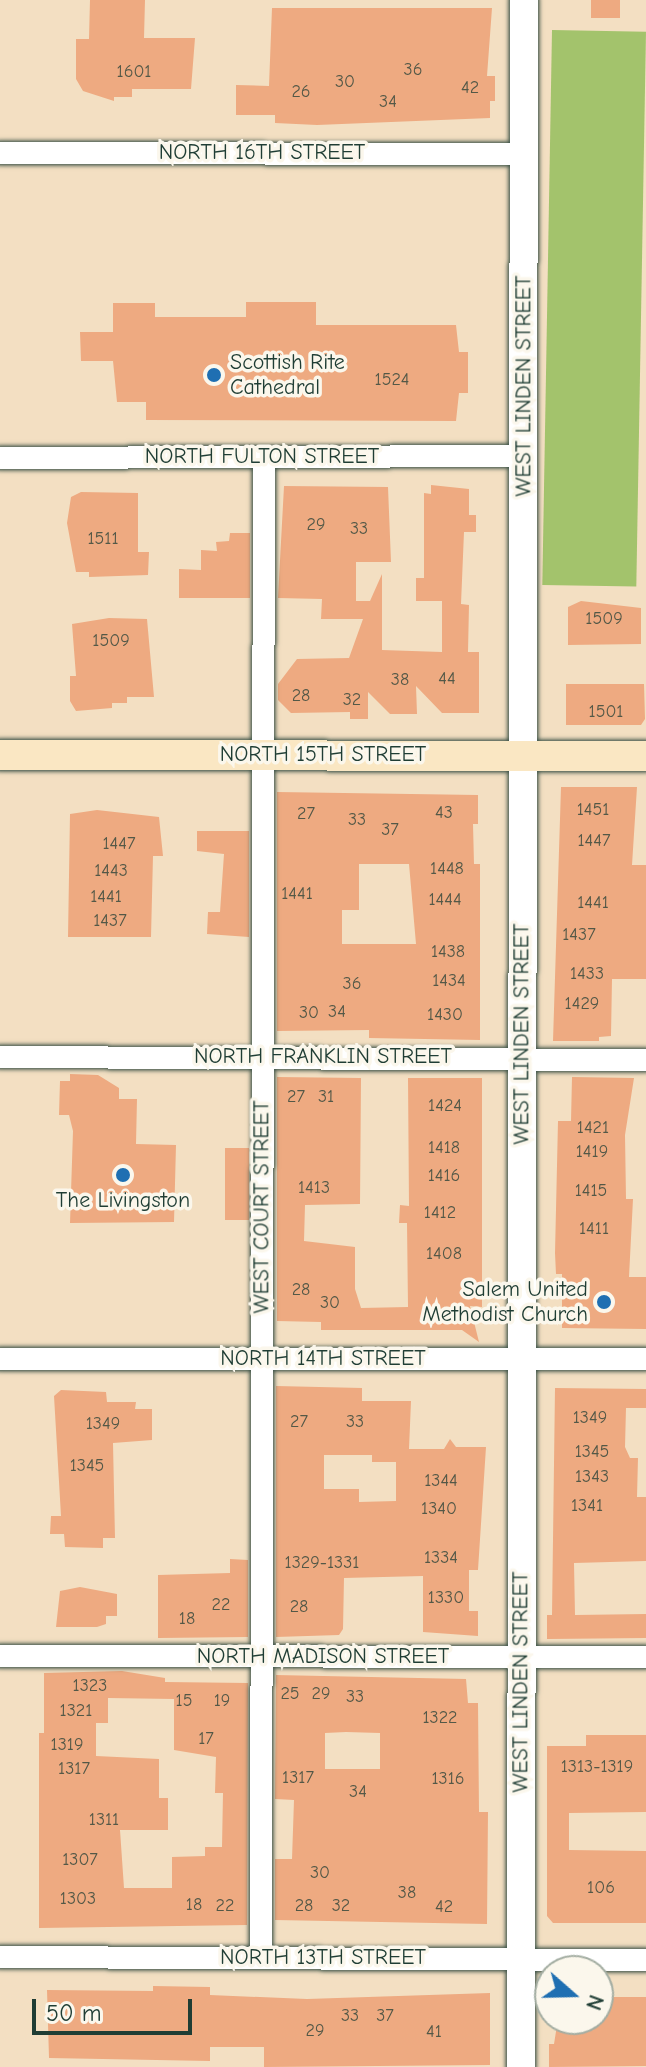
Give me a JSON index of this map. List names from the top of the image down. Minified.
{"streets":{"main road":["NORTH 15TH STREET"],"street":["NORTH 16TH STREET","WEST LINDEN STREET","NORTH FULTON STREET","NORTH FRANKLIN STREET","WEST COURT STREET","NORTH 14TH STREET","NORTH MADISON STREET","NORTH 13TH STREET"]},"crossings":[["NORTH 16TH STREET","WEST LINDEN STREET"],["WEST LINDEN STREET","NORTH FULTON STREET"],["WEST LINDEN STREET","NORTH 15TH STREET"],["WEST LINDEN STREET","NORTH FRANKLIN STREET"],["WEST LINDEN STREET","NORTH 14TH STREET"],["WEST LINDEN STREET","NORTH MADISON STREET"],["WEST LINDEN STREET","NORTH 13TH STREET"],["NORTH FULTON STREET","WEST COURT STREET"],["NORTH 15TH STREET","WEST COURT STREET"],["NORTH FRANKLIN STREET","WEST COURT STREET"],["WEST COURT STREET","NORTH 14TH STREET"],["WEST COURT STREET","NORTH MADISON STREET"],["WEST COURT STREET","NORTH 13TH STREET"]],"places":["Scottish Rite Cathedral","The Livingston","Salem United Methodist Church"],"house_numbers":["36","1601","30","42","26","34","1524","29","33","1511","1509","1509","44","38","28","32","1501","1451","43","27","33","37","1447","1447","1448","1443","1441","1441","1444","1441","1437","1437","1438","1433","1434","36","1429","34","30","1430","27","31","1424","1421","1418","1419","1416","1413","1415","1412","1411","1408","28","30","1349","27","33","1349","1345","1345","1343","1344","1341","1340","1334","1329-1331","1330","22","28","18","1323","25","29","33","15","19","1321","1322","17","1319","1313-1319","1317","1317","1316","34","1311","1307","30","106","38","1303","18","22","28","32","42","33","37","29","41"],"scale_bar":"50 m","north":"right"}
